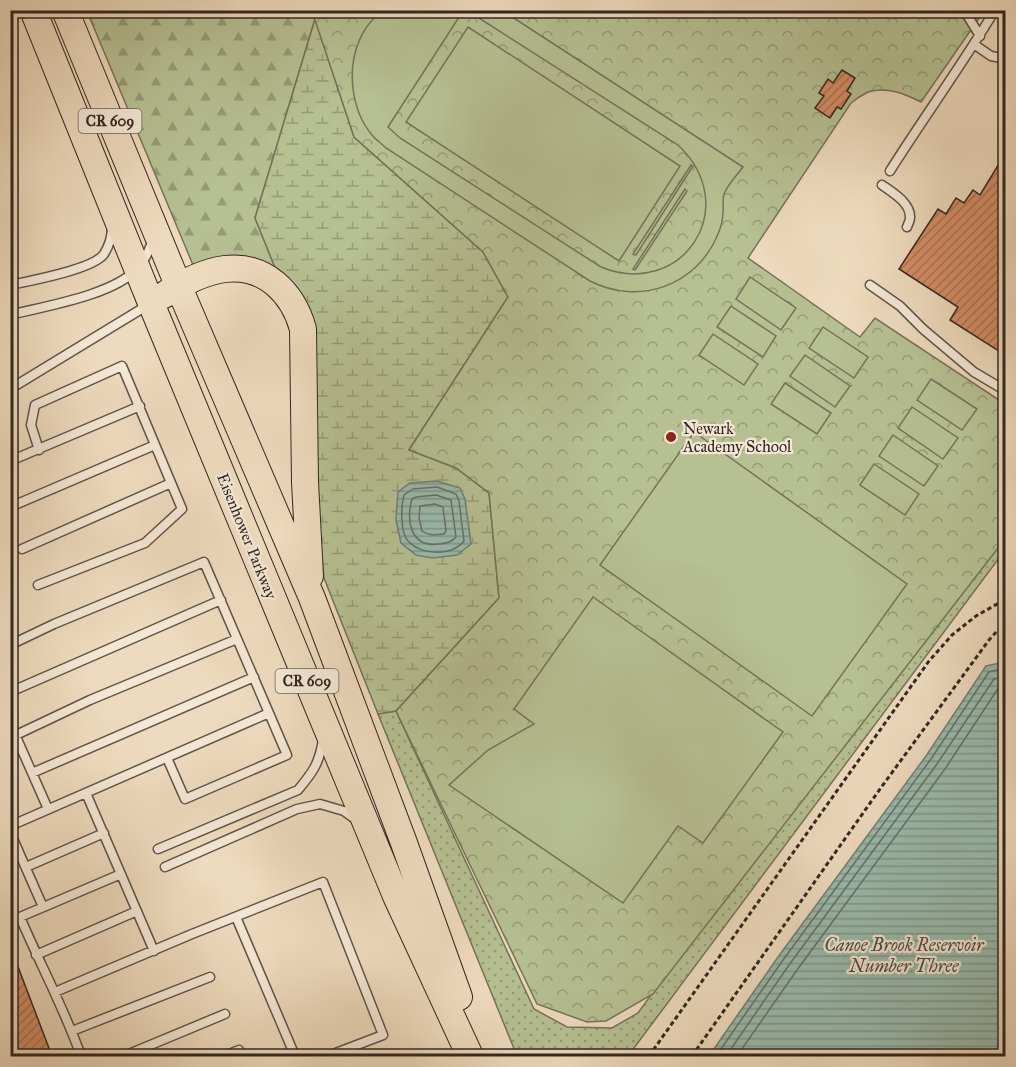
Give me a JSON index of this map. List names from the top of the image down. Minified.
{"streets":{"main road":["CR 609","Eisenhower Parkway"]},"water":["Canoe Brook Reservoir Number Three"],"places":["Newark Academy School"]}
